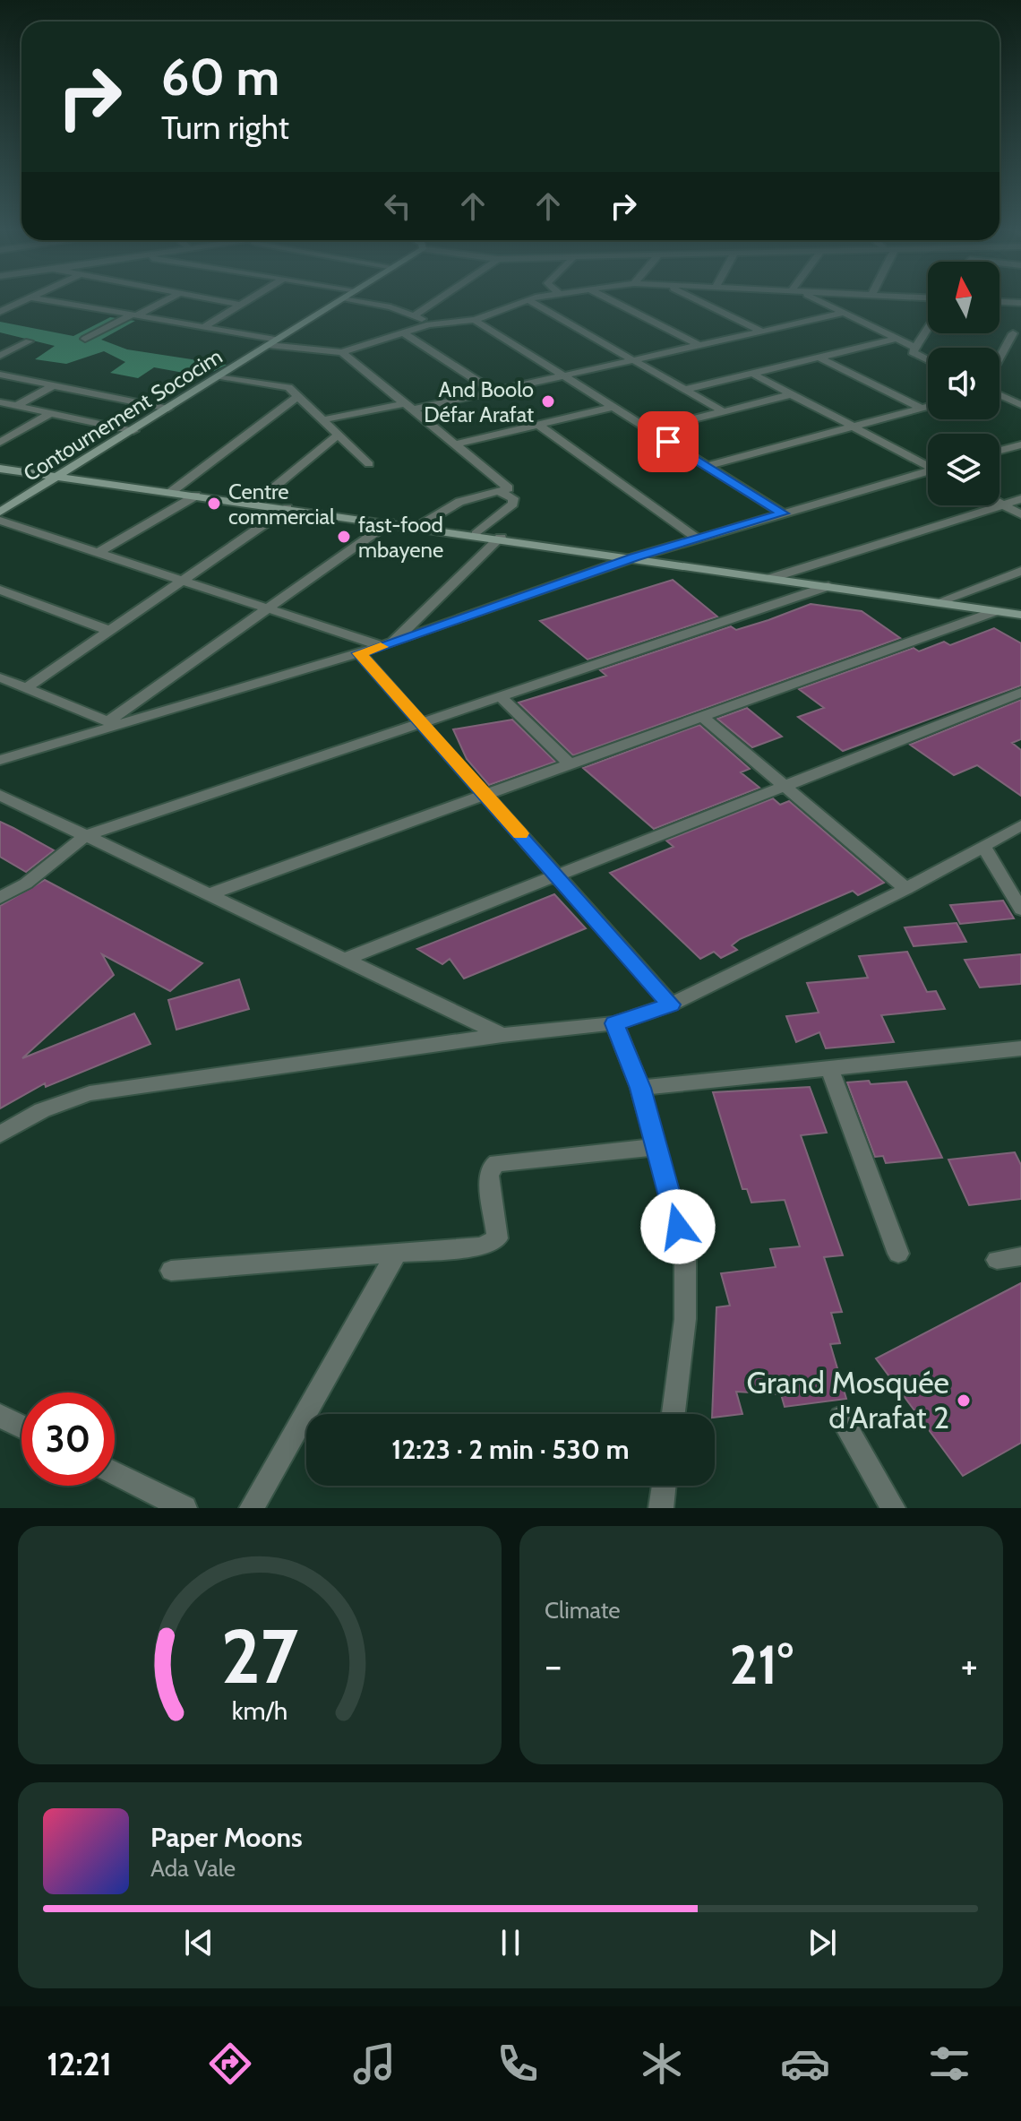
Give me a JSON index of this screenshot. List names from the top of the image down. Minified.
{"streets":{"street":["Contournement Sococim"]},"places":["And Boolo Défar Arafat","Centre commercial","fast-food mbayene","Grand Mosquée d'Arafat 2"],"north":"top","page":{"turn":["60 m","Turn right"],"limit":"30","trip":"12:23 · 2 min · 530 m","tile":"Climate","heat":["−","21°","+"],"song":["Paper Moons","Ada Vale"],"tabs":"12:21","gauge":["27","km/h"]}}
